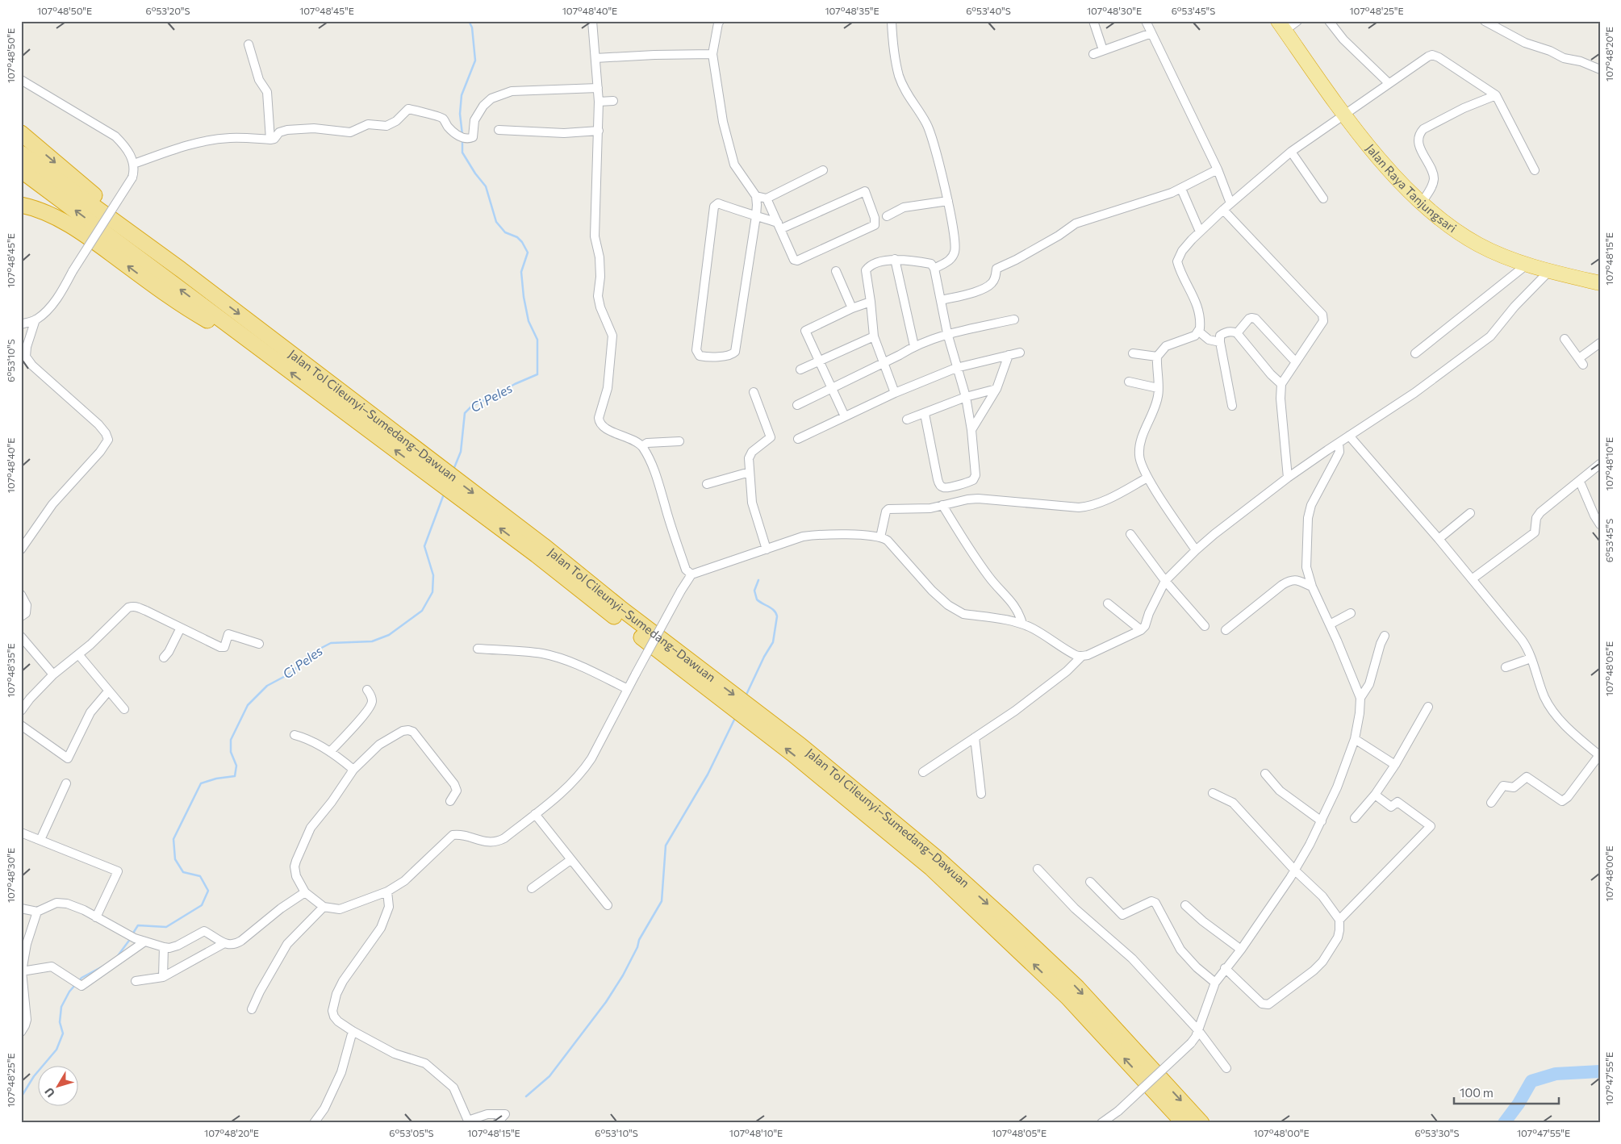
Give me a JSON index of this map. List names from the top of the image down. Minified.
{"streets":{"highway":["Jalan Raya Tanjungsari","Jalan Tol Cileunyi–Sumedang–Dawuan"]},"water":["Ci Peles"],"scale_bar":"100 m","north":"bottom left","coordinates":["107°48'50\"E","6°53'20\"S","107°48'45\"E","107°48'40\"E","107°48'35\"E","6°53'40\"S","107°48'30\"E","6°53'45\"S","107°48'25\"E","107°48'20\"E","107°48'15\"E","6°53'10\"S","107°48'10\"E","107°48'05\"E","107°48'00\"E","107°47'55\"E","6°53'05\"S","6°53'30\"S"]}
